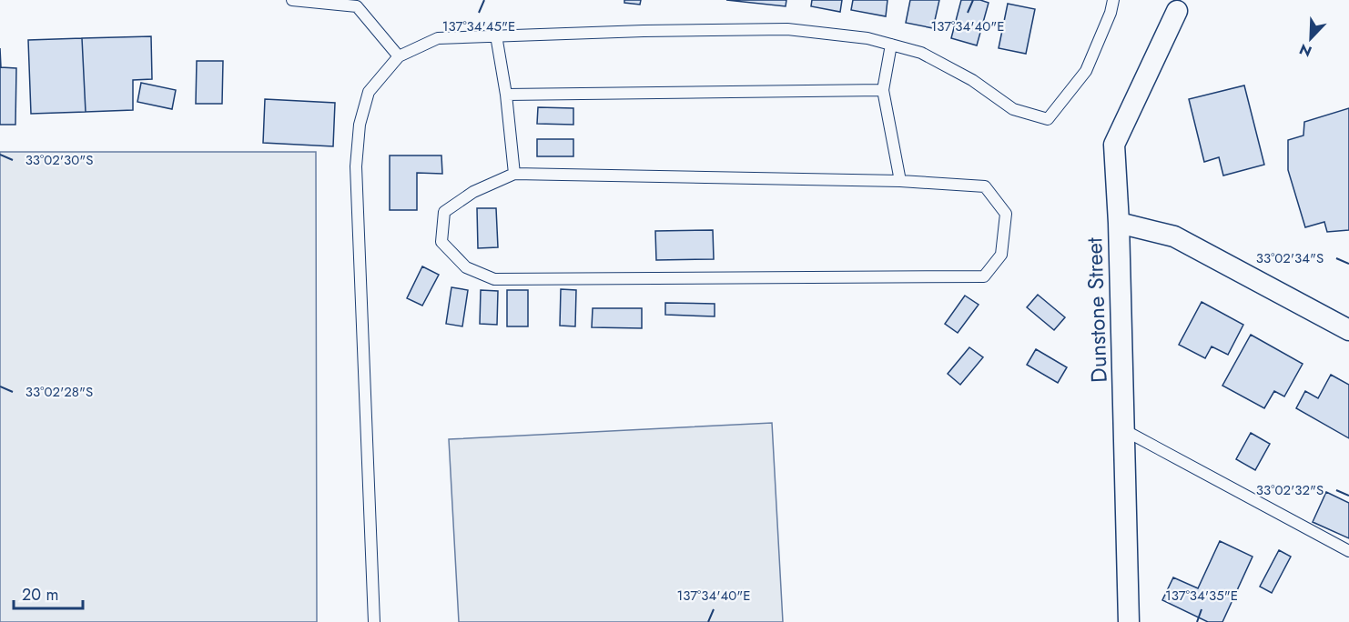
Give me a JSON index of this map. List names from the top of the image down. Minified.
{"streets":{"street":["Dunstone Street"]},"scale_bar":"20 m","north":"bottom left","coordinates":["137°34'45\"E","137°34'40\"E","33°02'30\"S","33°02'34\"S","33°02'28\"S","33°02'32\"S","137°34'35\"E"]}
